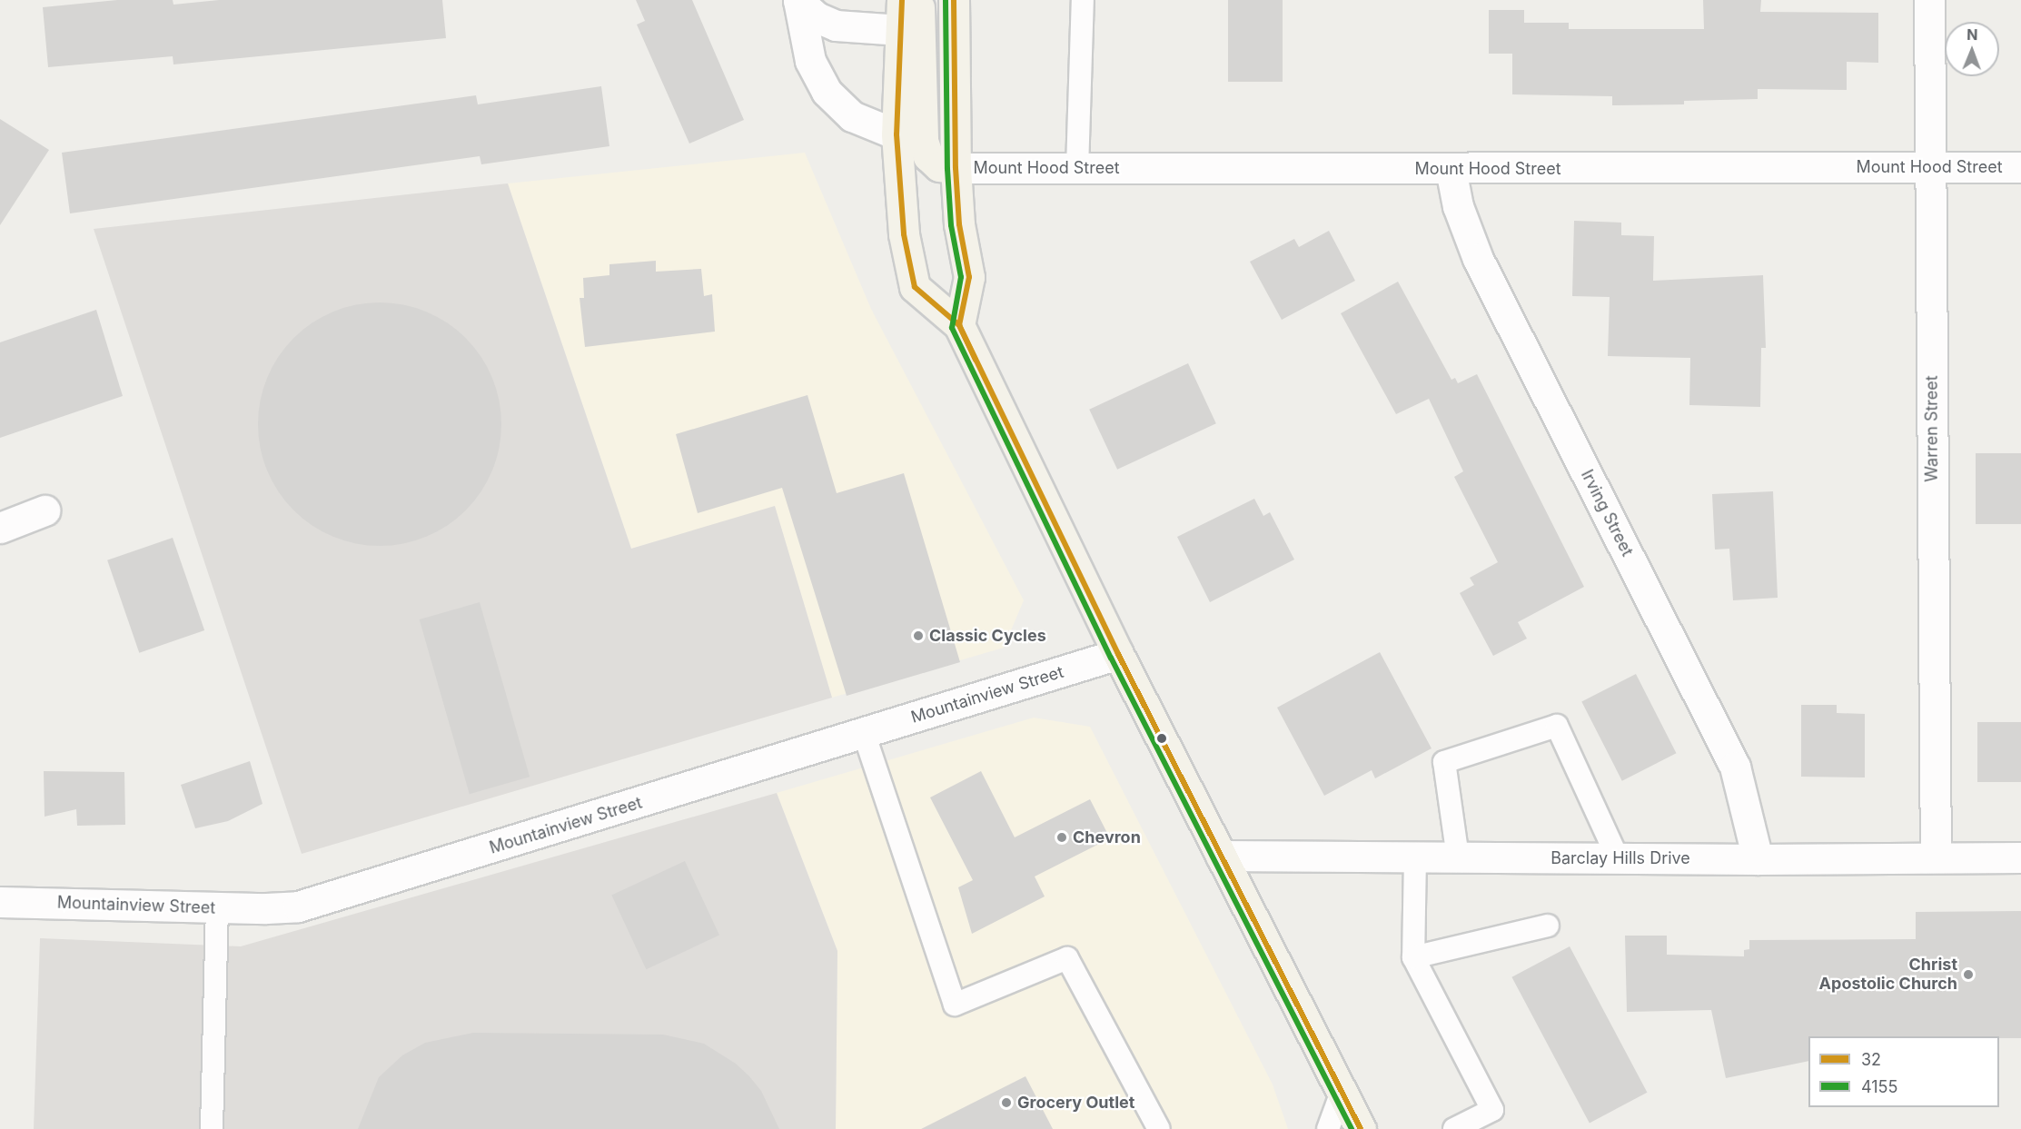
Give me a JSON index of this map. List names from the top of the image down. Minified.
{"streets":{"street":["Mount Hood Street","Warren Street","Irving Street","Mountainview Street","Barclay Hills Drive"]},"crossings":[["Mount Hood Street","Warren Street"],["Mount Hood Street","Irving Street"],["Warren Street","Barclay Hills Drive"],["Irving Street","Barclay Hills Drive"]],"places":["Classic Cycles","Chevron","Christ Apostolic Church","Grocery Outlet"],"lines":["transit line 32","transit line 4155"],"legend":["32","4155"],"north":"top"}
